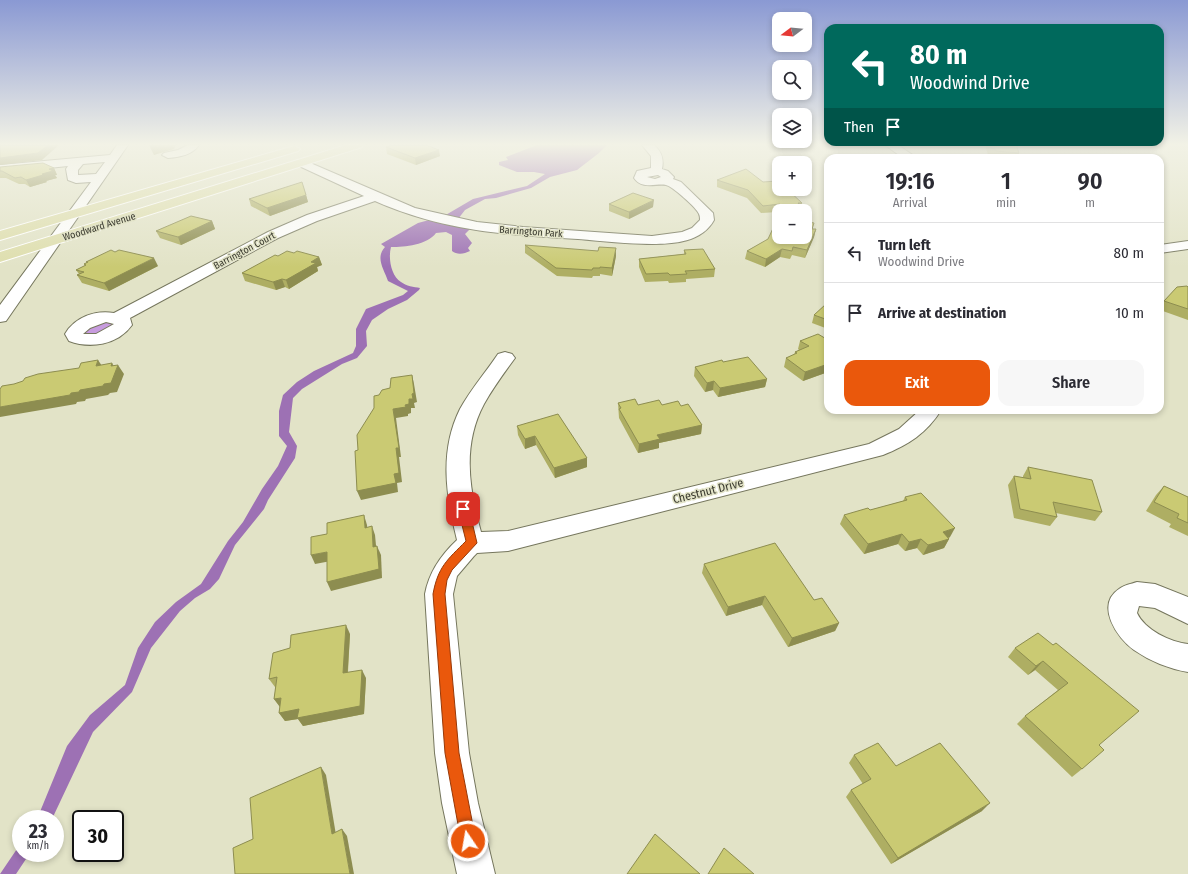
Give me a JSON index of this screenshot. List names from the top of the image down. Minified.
{"streets":{"main road":["Woodward Avenue"],"street":["Barrington Park","Barrington Court","Chestnut Drive"]},"crossings":[["Barrington Park","Barrington Court"]],"north":"left","page":{"map_buttons":["+","−"],"turn":["80 m","Woodwind Drive"],"then":"Then","eta":["19:16","Arrival","1","min","90","m"],"list":[{"name":"Turn left","note":"Woodwind Drive","value":"80 m"},{"name":"Arrive at destination","value":"10 m"}],"buttons":["Exit","Share"],"speed":"23 km/h","limit":"30"}}
